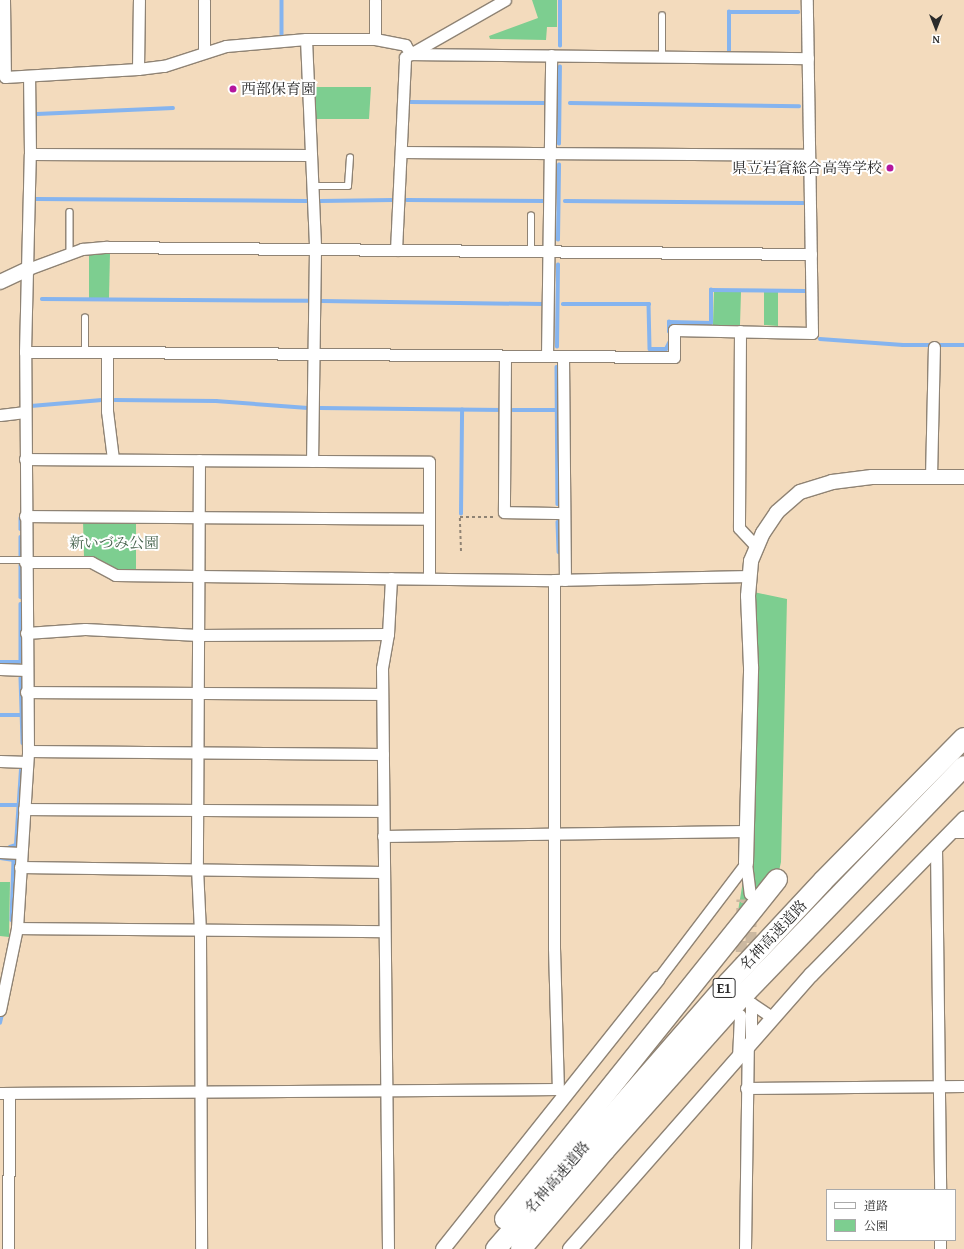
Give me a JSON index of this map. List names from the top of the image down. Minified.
{"streets":{"highway":["名神高速道路","E1"]},"parks":["新いづみ公園"],"places":["西部保育園","県立岩倉総合高等学校"],"legend":["道路","公園"],"north":"bottom"}
